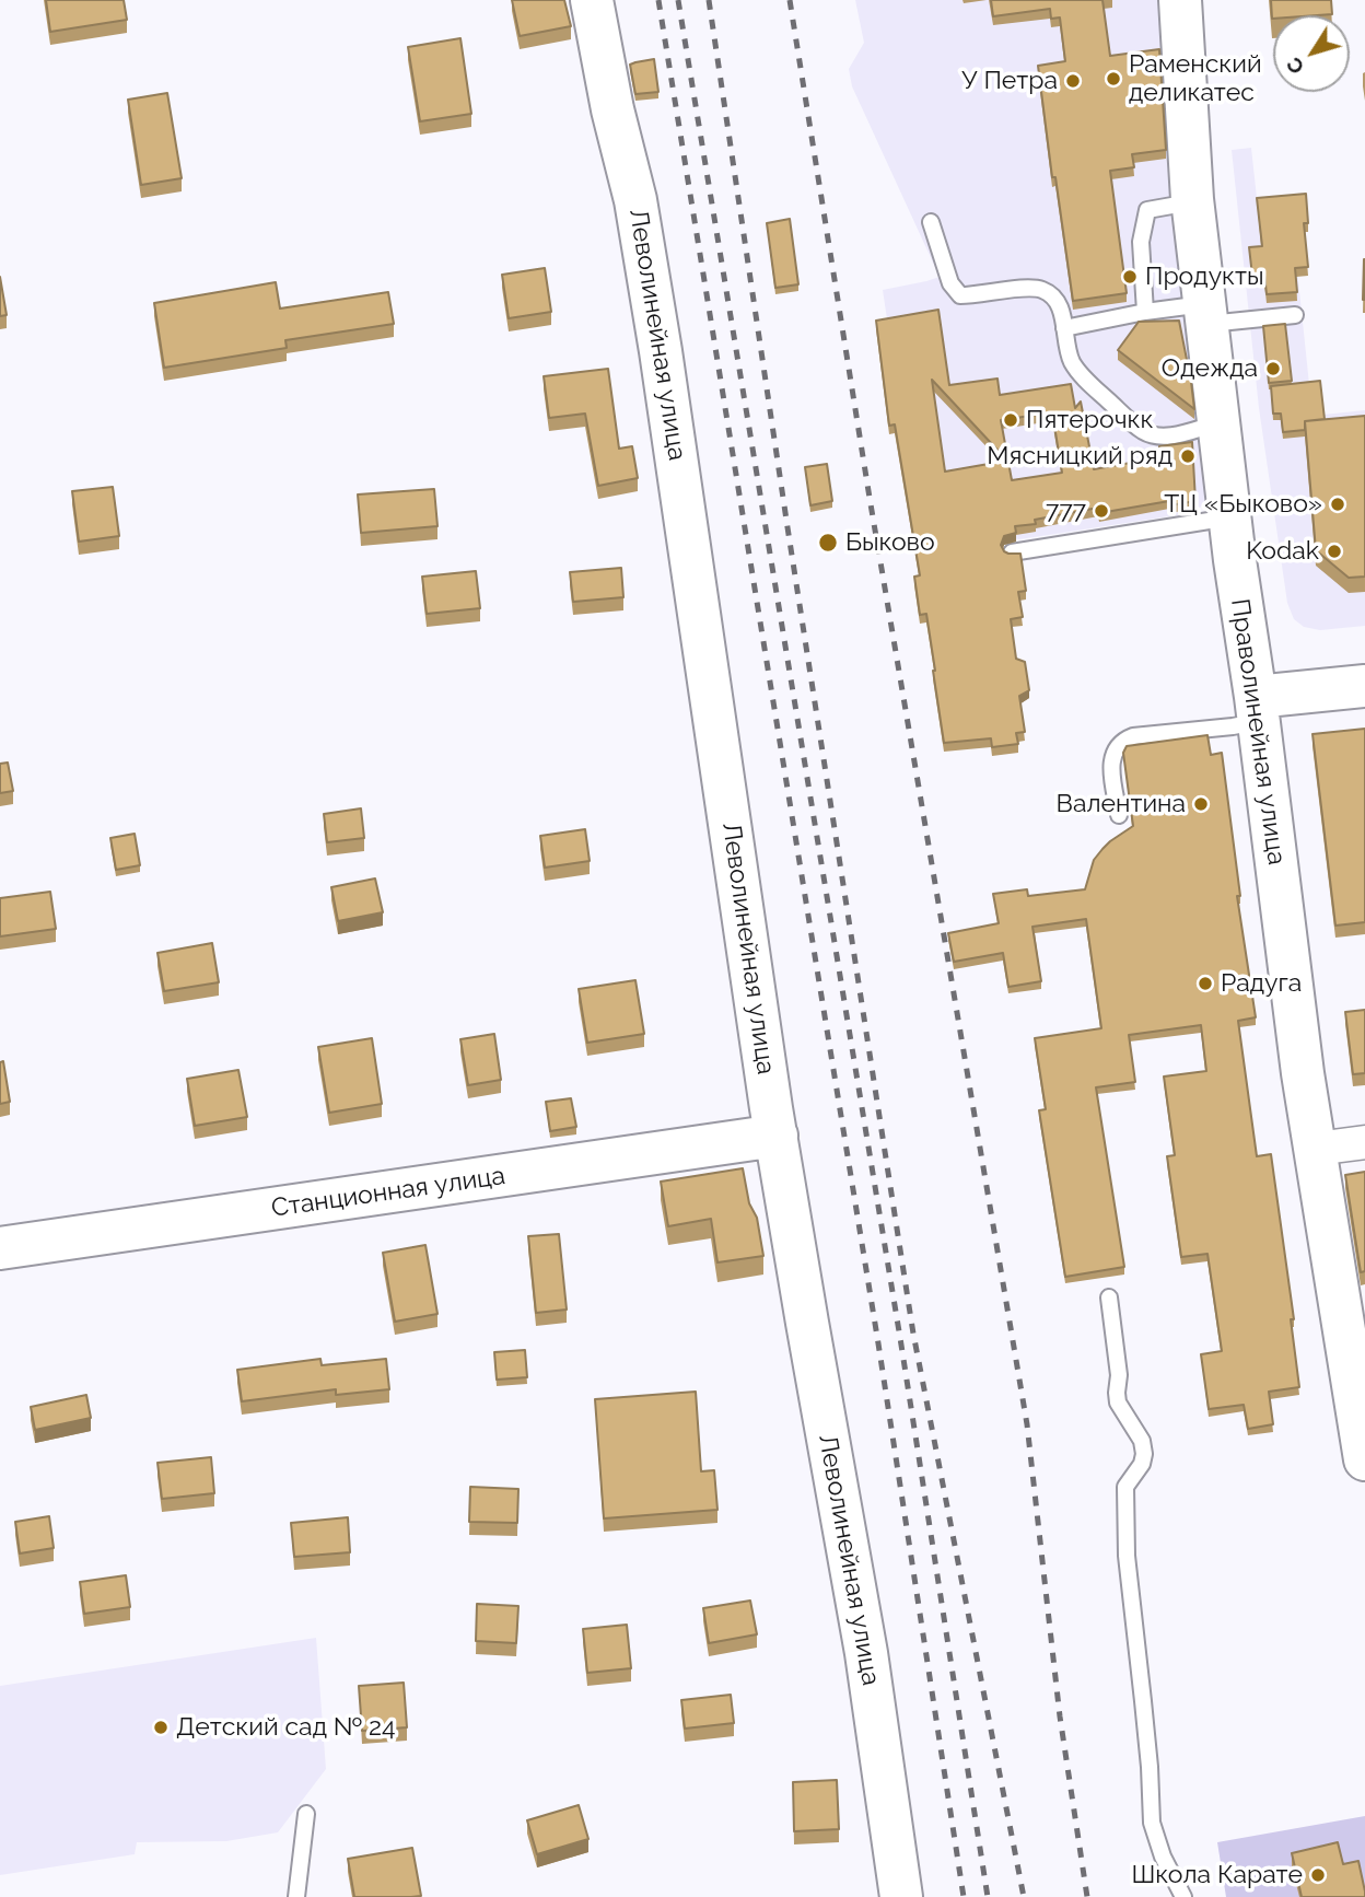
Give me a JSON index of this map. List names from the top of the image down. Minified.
{"streets":{"main road":["Леволинейная улица","Праволинейная улица","Станционная улица"]},"crossings":[["Леволинейная улица","Станционная улица"]],"places":["Раменский деликатес","У Петра","Продукты","Одежда","Пятерочкк","Мясницкий ряд","ТЦ «Быково»","777","Быково","Kodak","Валентина","Радуга","Детский сад № 24","Школа Карате"],"north":"bottom left"}
